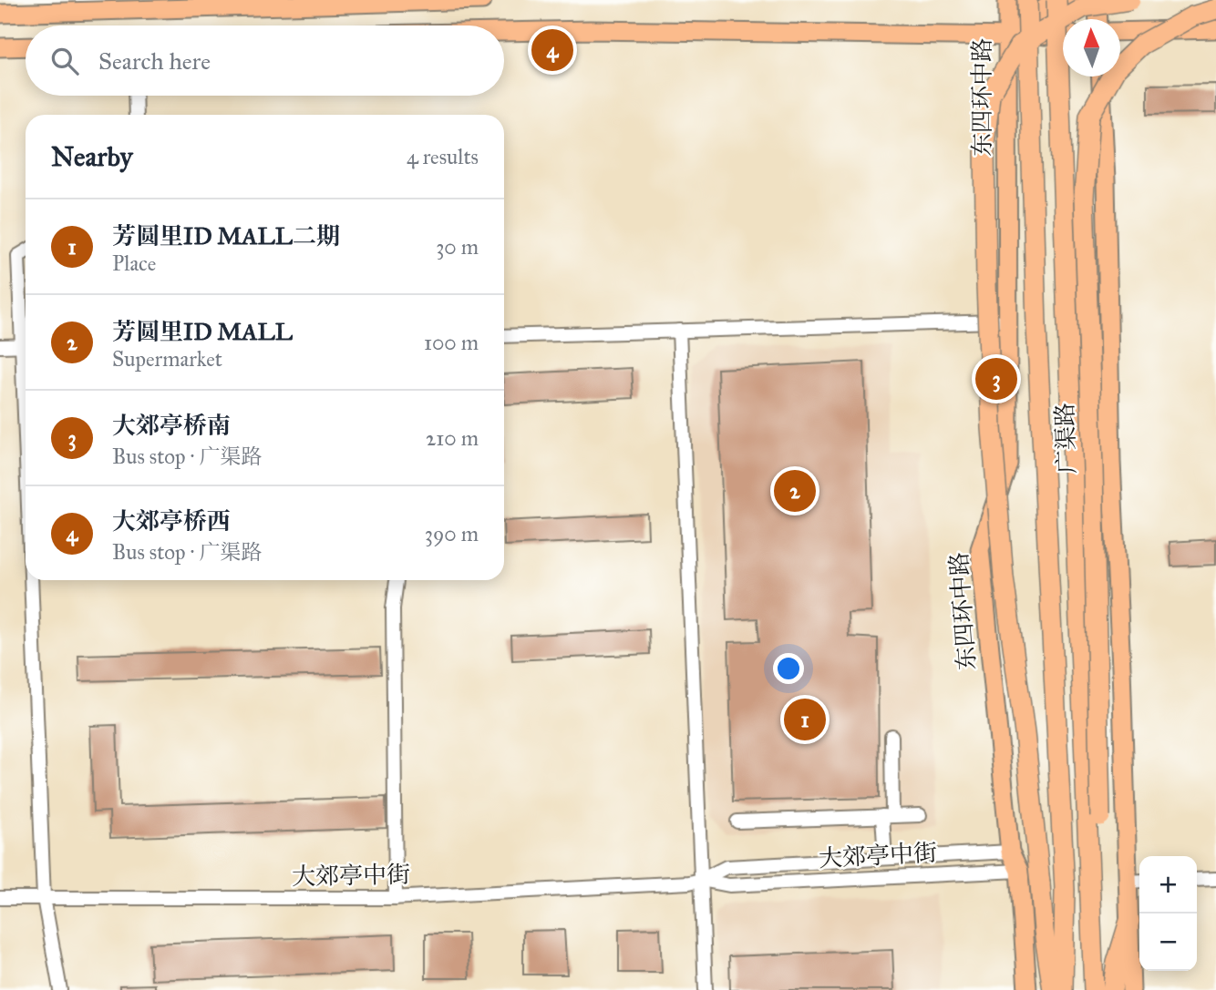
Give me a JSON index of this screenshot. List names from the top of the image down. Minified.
{"streets":{"highway":["东四环中路","广渠路"],"street":["大郊亭中街"]},"crossings":[["东四环中路","大郊亭中街"]],"north":"top","page":{"pins":["4","3","2","1"],"search":"Search here","heading":["Nearby","4 results"],"list":[{"mark":"1","name":"芳圆里ID MALL二期","note":"Place","value":"30 m"},{"mark":"2","name":"芳圆里ID MALL","note":"Supermarket","value":"100 m"},{"mark":"3","name":"大郊亭桥南","note":"Bus stop · 广渠路","value":"210 m"},{"mark":"4","name":"大郊亭桥西","note":"Bus stop · 广渠路","value":"390 m"}],"map_buttons":["+","−"]}}
